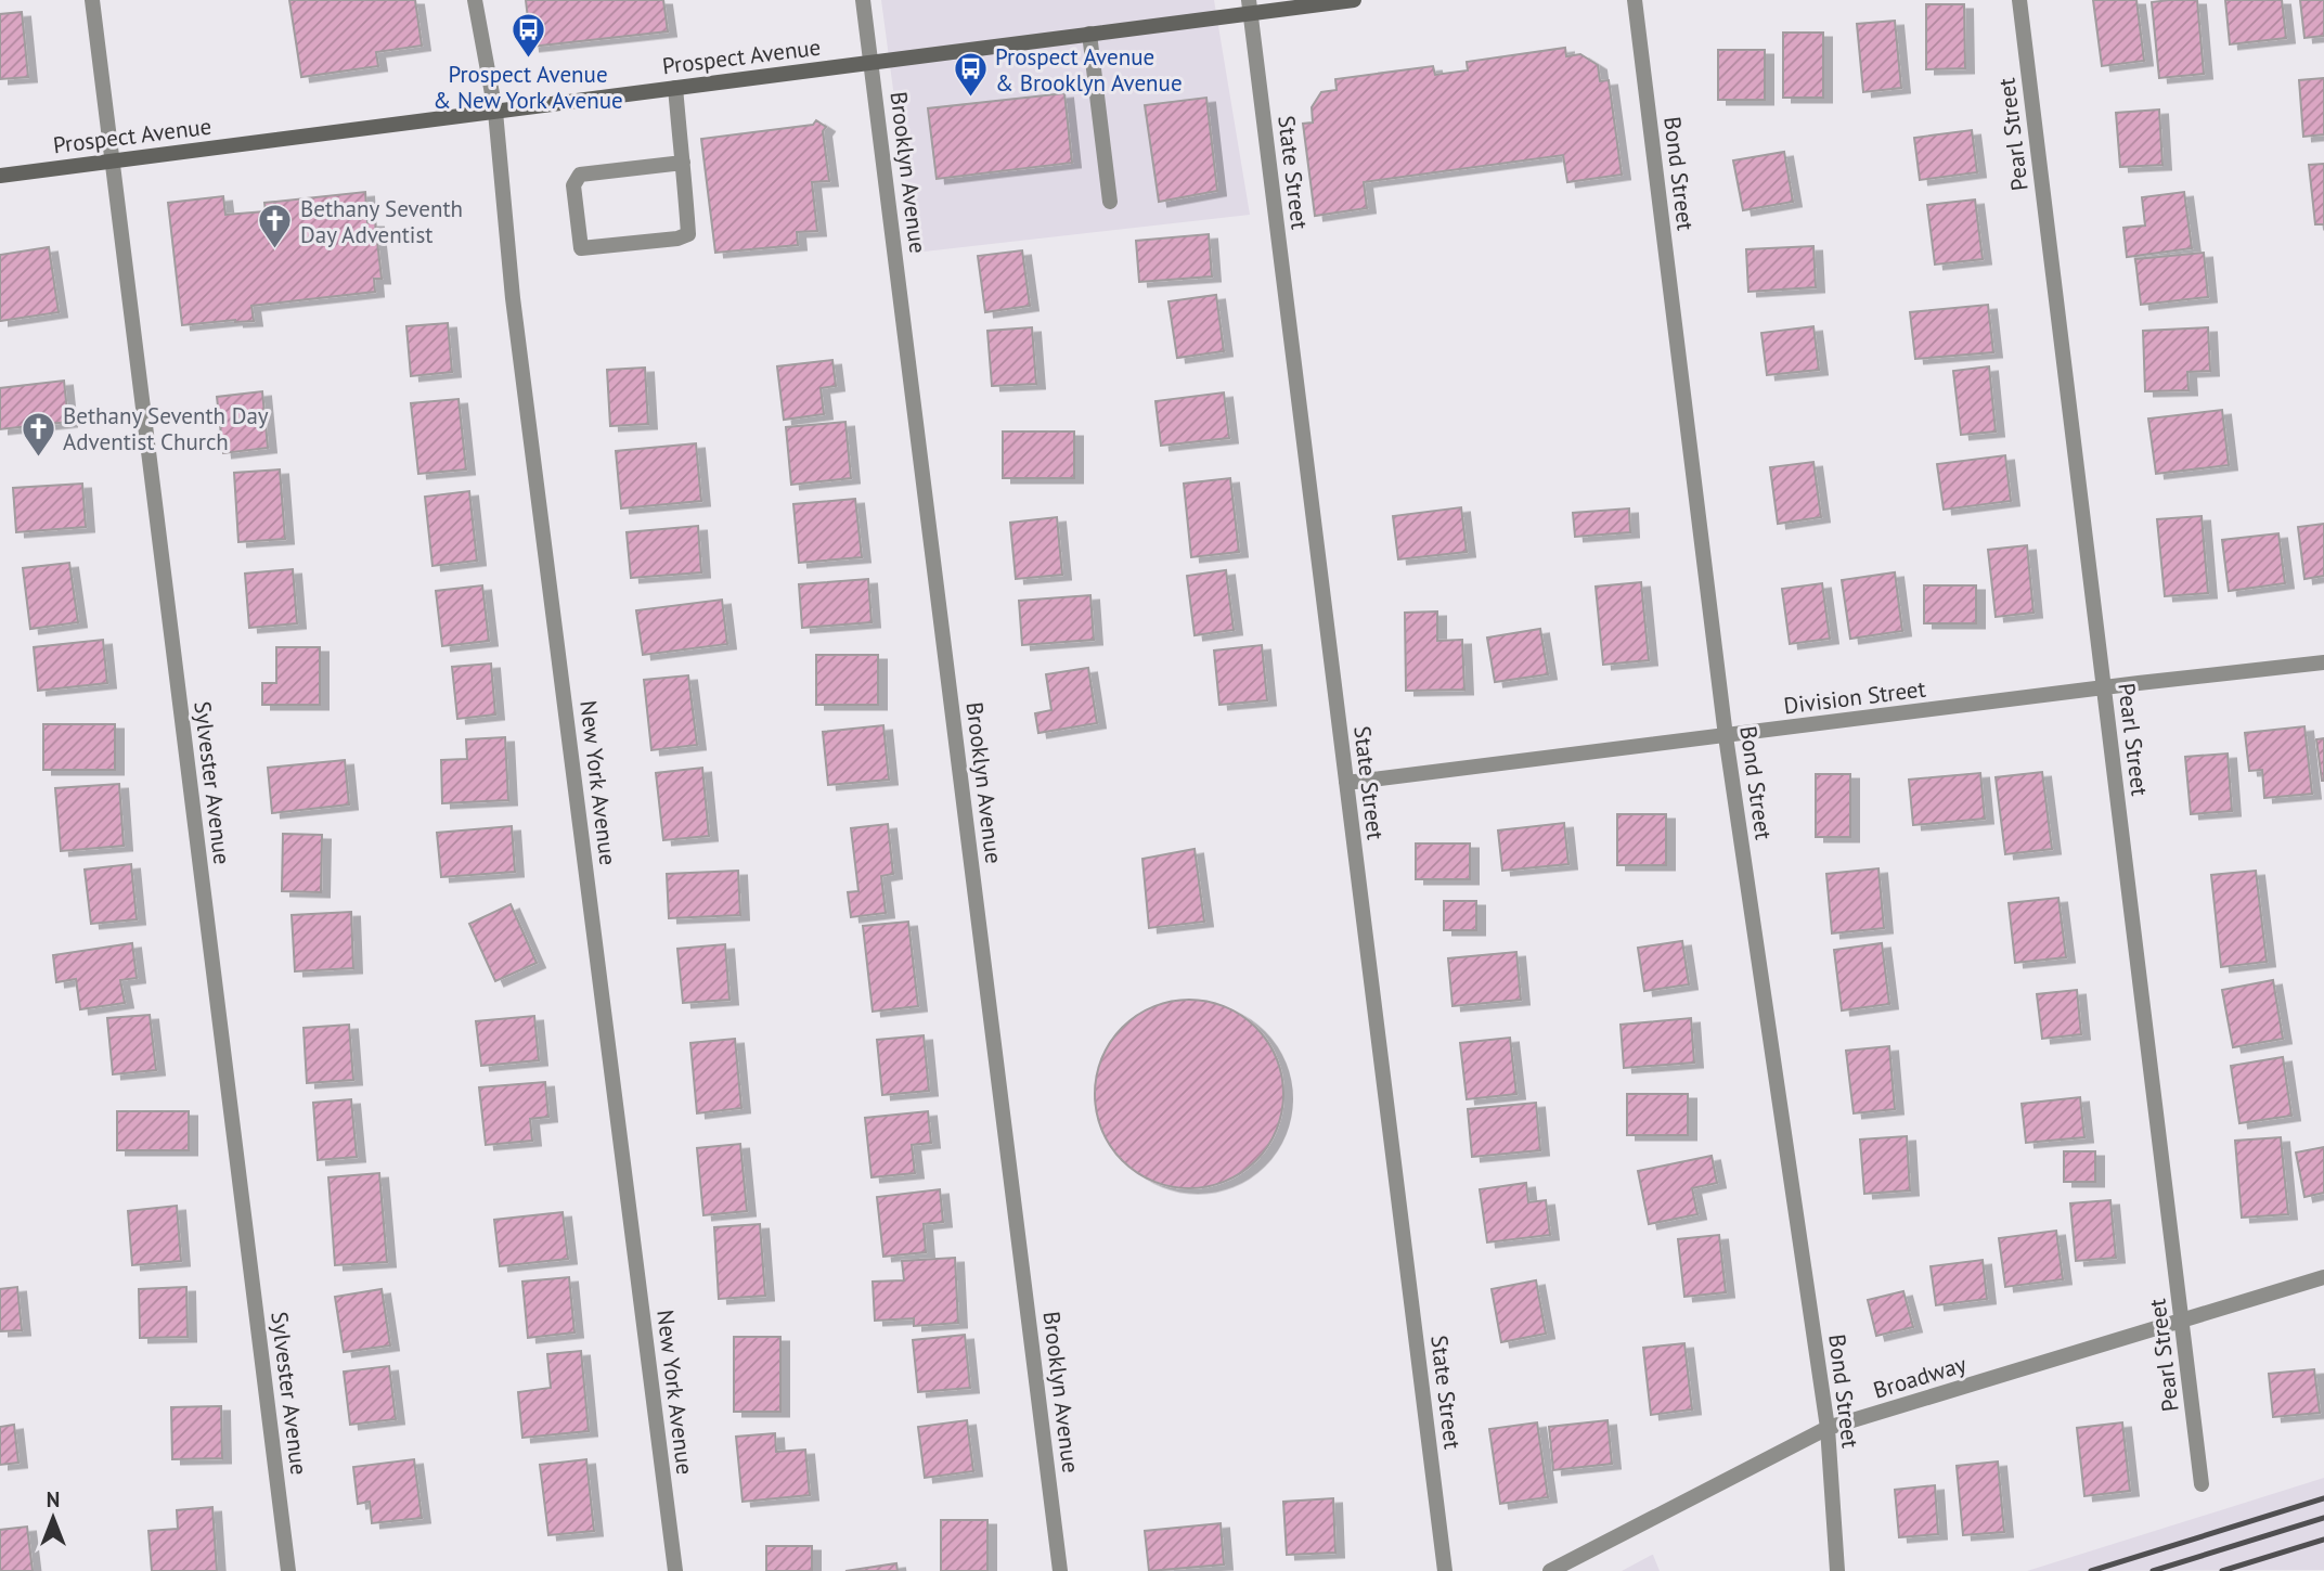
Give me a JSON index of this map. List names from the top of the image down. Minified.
{"streets":{"main road":["Prospect Avenue"],"street":["Pearl Street","Brooklyn Avenue","State Street","Bond Street","Division Street","Sylvester Avenue","New York Avenue","Broadway"]},"crossings":[["Prospect Avenue","Brooklyn Avenue"],["Prospect Avenue","State Street"],["Prospect Avenue","Sylvester Avenue"],["Prospect Avenue","New York Avenue"],["Pearl Street","Division Street"],["Pearl Street","Broadway"],["State Street","Division Street"],["Bond Street","Division Street"],["Bond Street","Broadway"]],"places":{"bus stop":["Prospect Avenue & New York Avenue","Prospect Avenue & Brooklyn Avenue"],"church":["Bethany Seventh Day Adventist","Bethany Seventh Day Adventist Church"]},"north":"top"}
